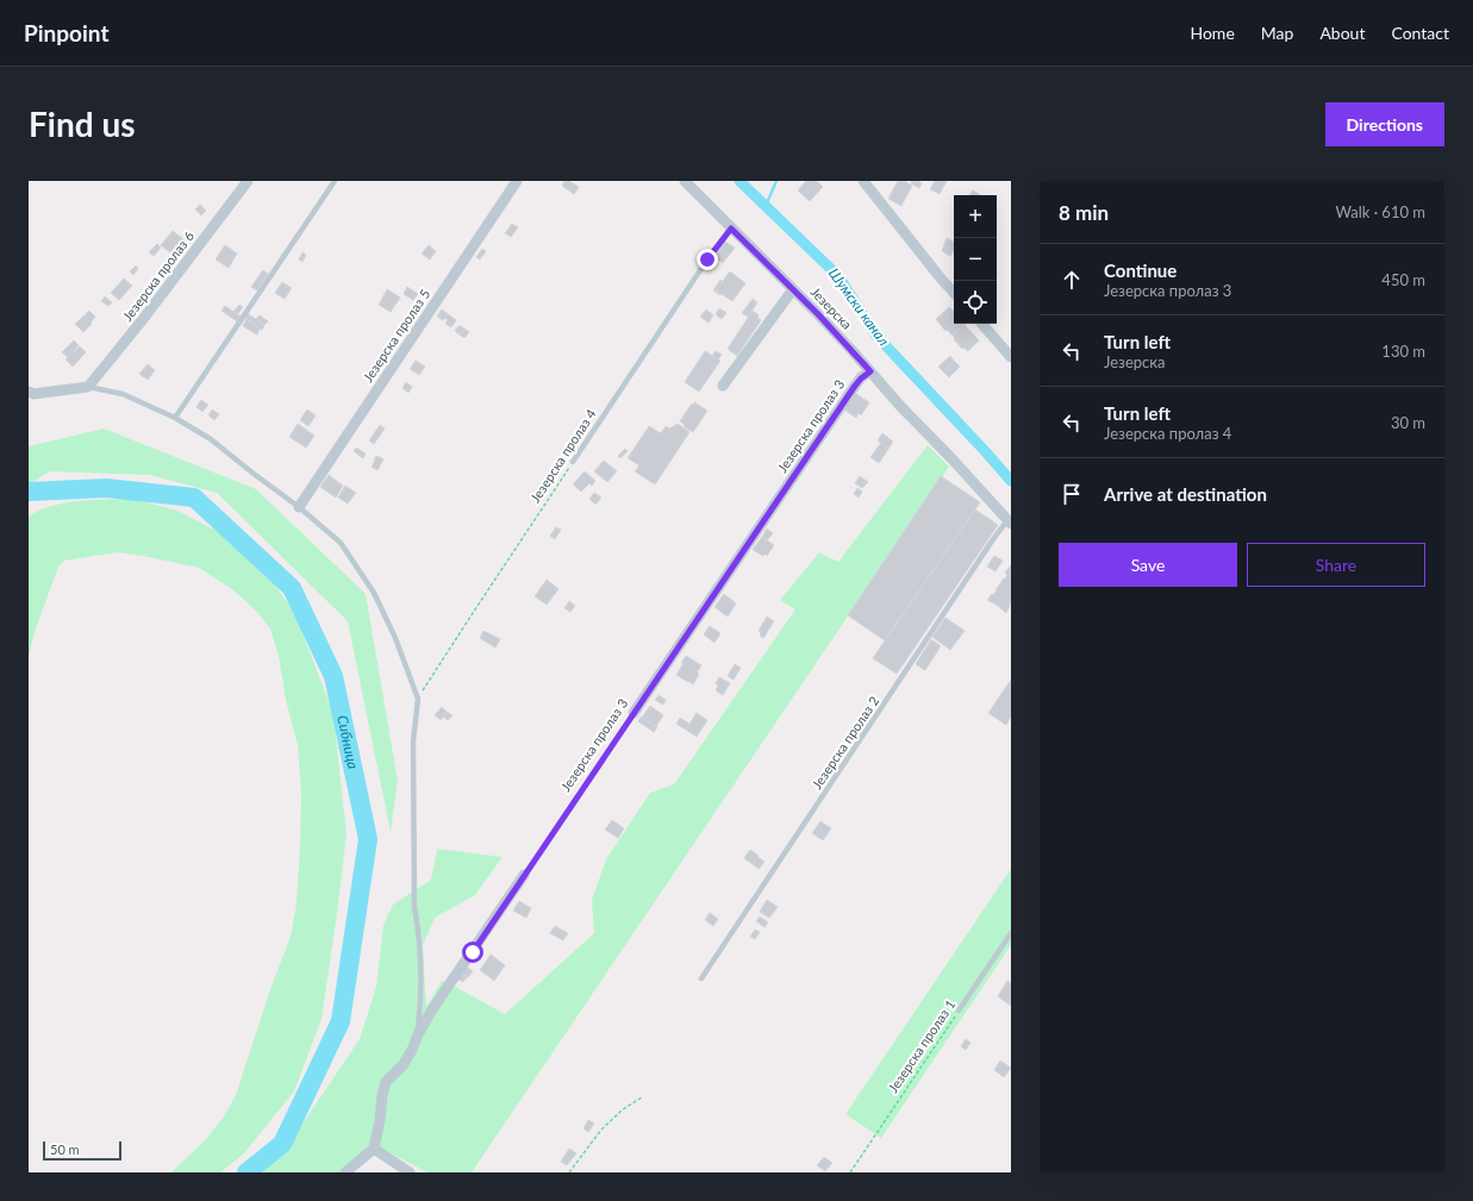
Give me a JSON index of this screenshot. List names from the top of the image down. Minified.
{"streets":{"street":["Језерска пролаз 6","Језерска","Језерска пролаз 5","Језерска пролаз 3"],"lane":["Језерска пролаз 4","Језерска пролаз 2","Језерска пролаз 1"]},"crossings":[["Језерска","Језерска пролаз 3"],["Језерска","Језерска пролаз 4"],["Језерска","Језерска пролаз 2"]],"water":["Шумски канал","Сибница"],"scale_bar":"50 m","page":{"header":"Pinpoint","nav":["Home","Map","About","Contact"],"buttons":["Directions",["Save","Share"]],"title":"Find us","heading":["8 min","Walk · 610 m"],"map_buttons":["+","−"],"list":[["Continue","Језерска пролаз 3","450 m"],["Turn left","Језерска","130 m"],["Turn left","Језерска пролаз 4","30 m"],"Arrive at destination"],"scale":"50 m"}}
